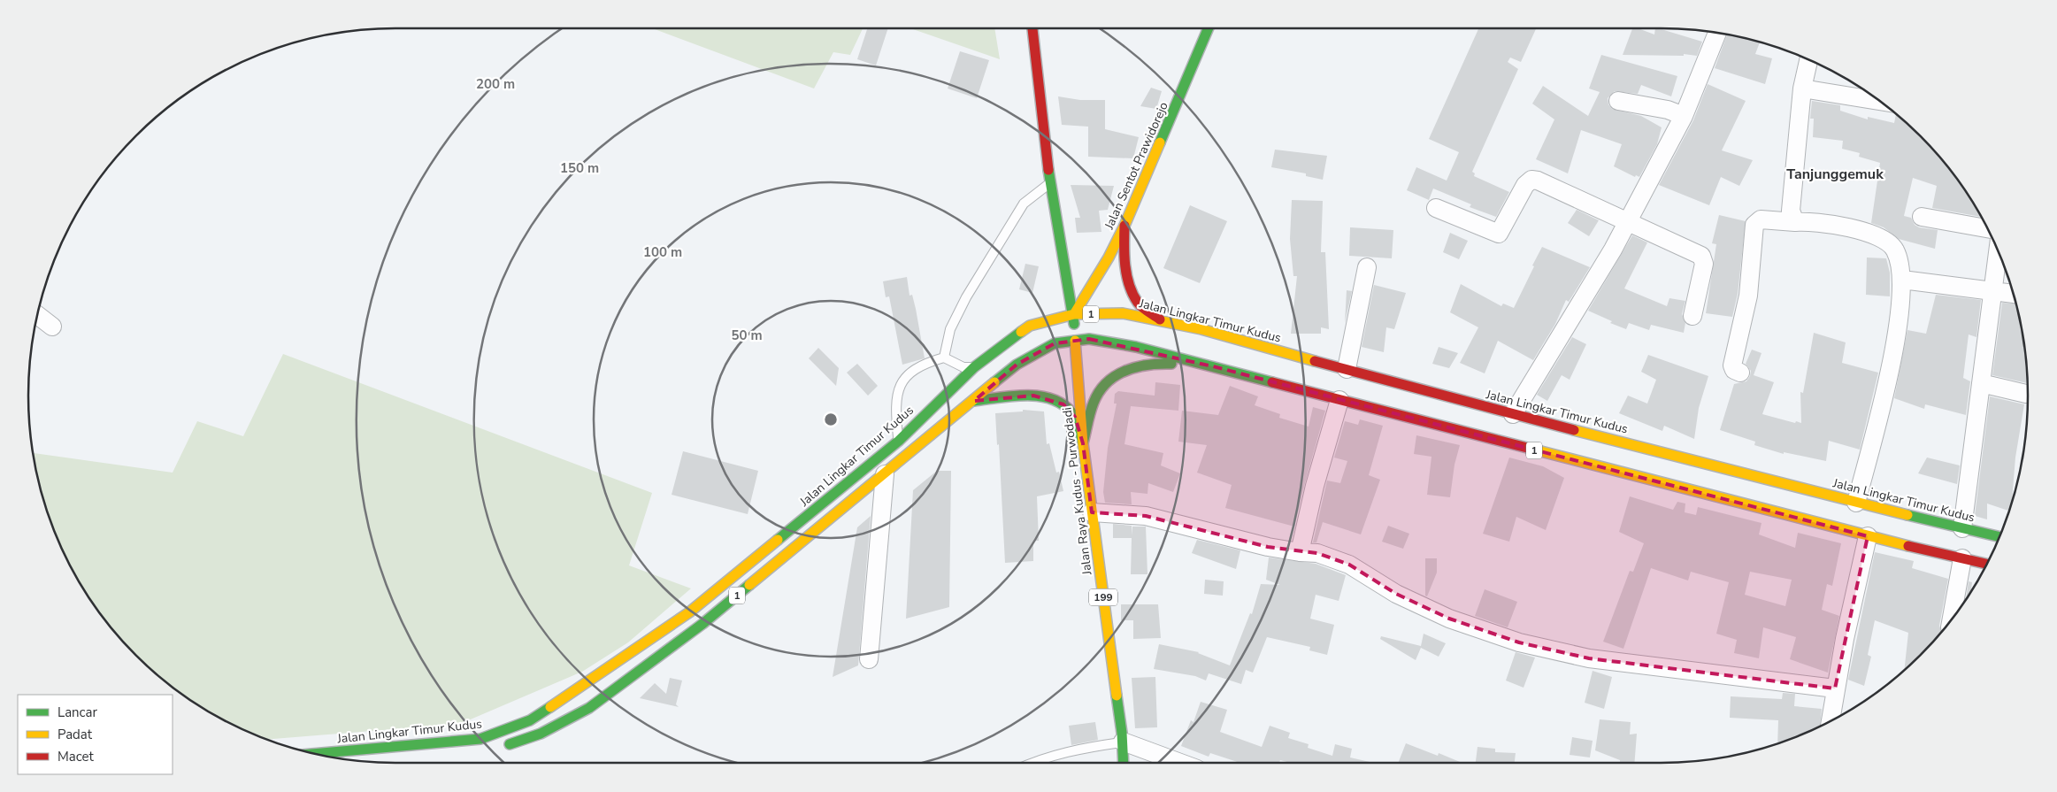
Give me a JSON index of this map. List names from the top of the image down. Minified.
{"streets":{"main road":["Jalan Sentot Prawidorejo","1","Jalan Lingkar Timur Kudus","Jalan Raya Kudus - Purwodadi","199"]},"crossings":[["Jalan Sentot Prawidorejo","Jalan Lingkar Timur Kudus"],["Jalan Sentot Prawidorejo","Jalan Raya Kudus - Purwodadi"],["1","Jalan Raya Kudus - Purwodadi"],["Jalan Lingkar Timur Kudus","Jalan Raya Kudus - Purwodadi"]],"districts":["Tanjunggemuk"],"legend":["Lancar","Padat","Macet"],"rings":["200 m","150 m","100 m","50 m"]}
